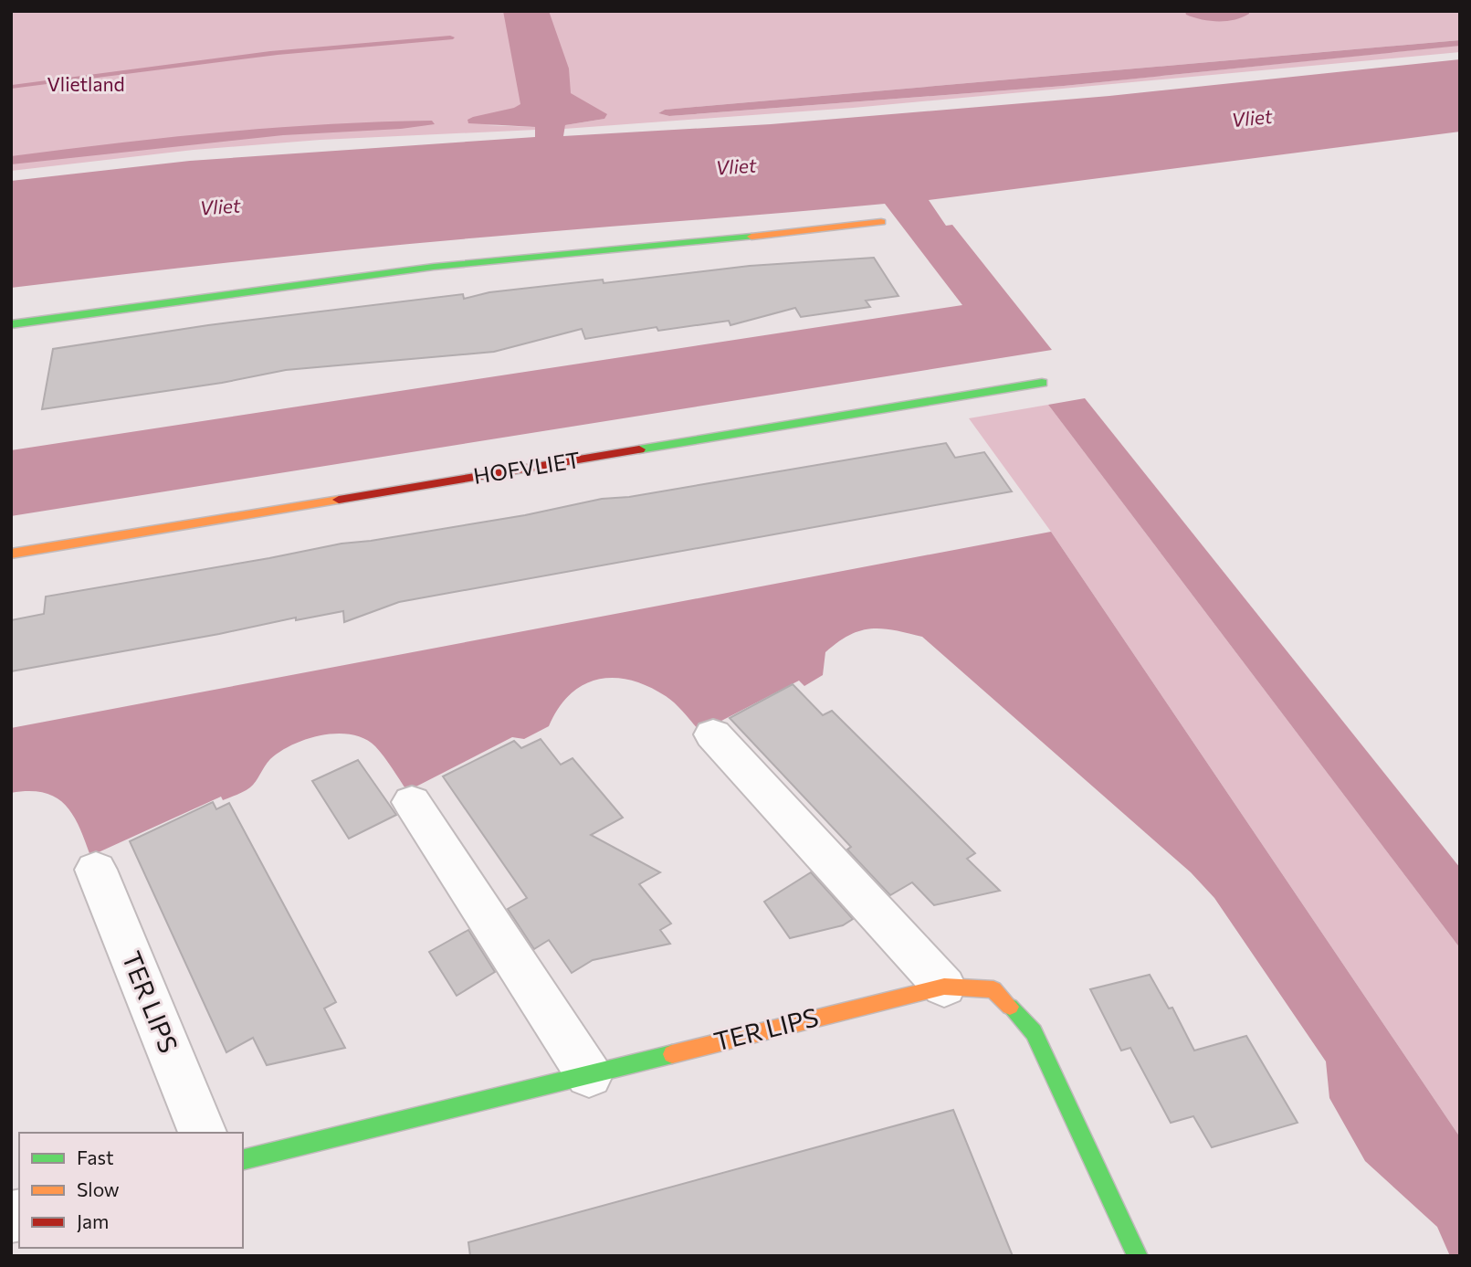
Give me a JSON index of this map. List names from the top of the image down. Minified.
{"streets":{"street":["HOFVLIET","TER LIPS"]},"water":["Vliet"],"parks":["Vlietland"],"legend":["Fast","Slow","Jam"]}
